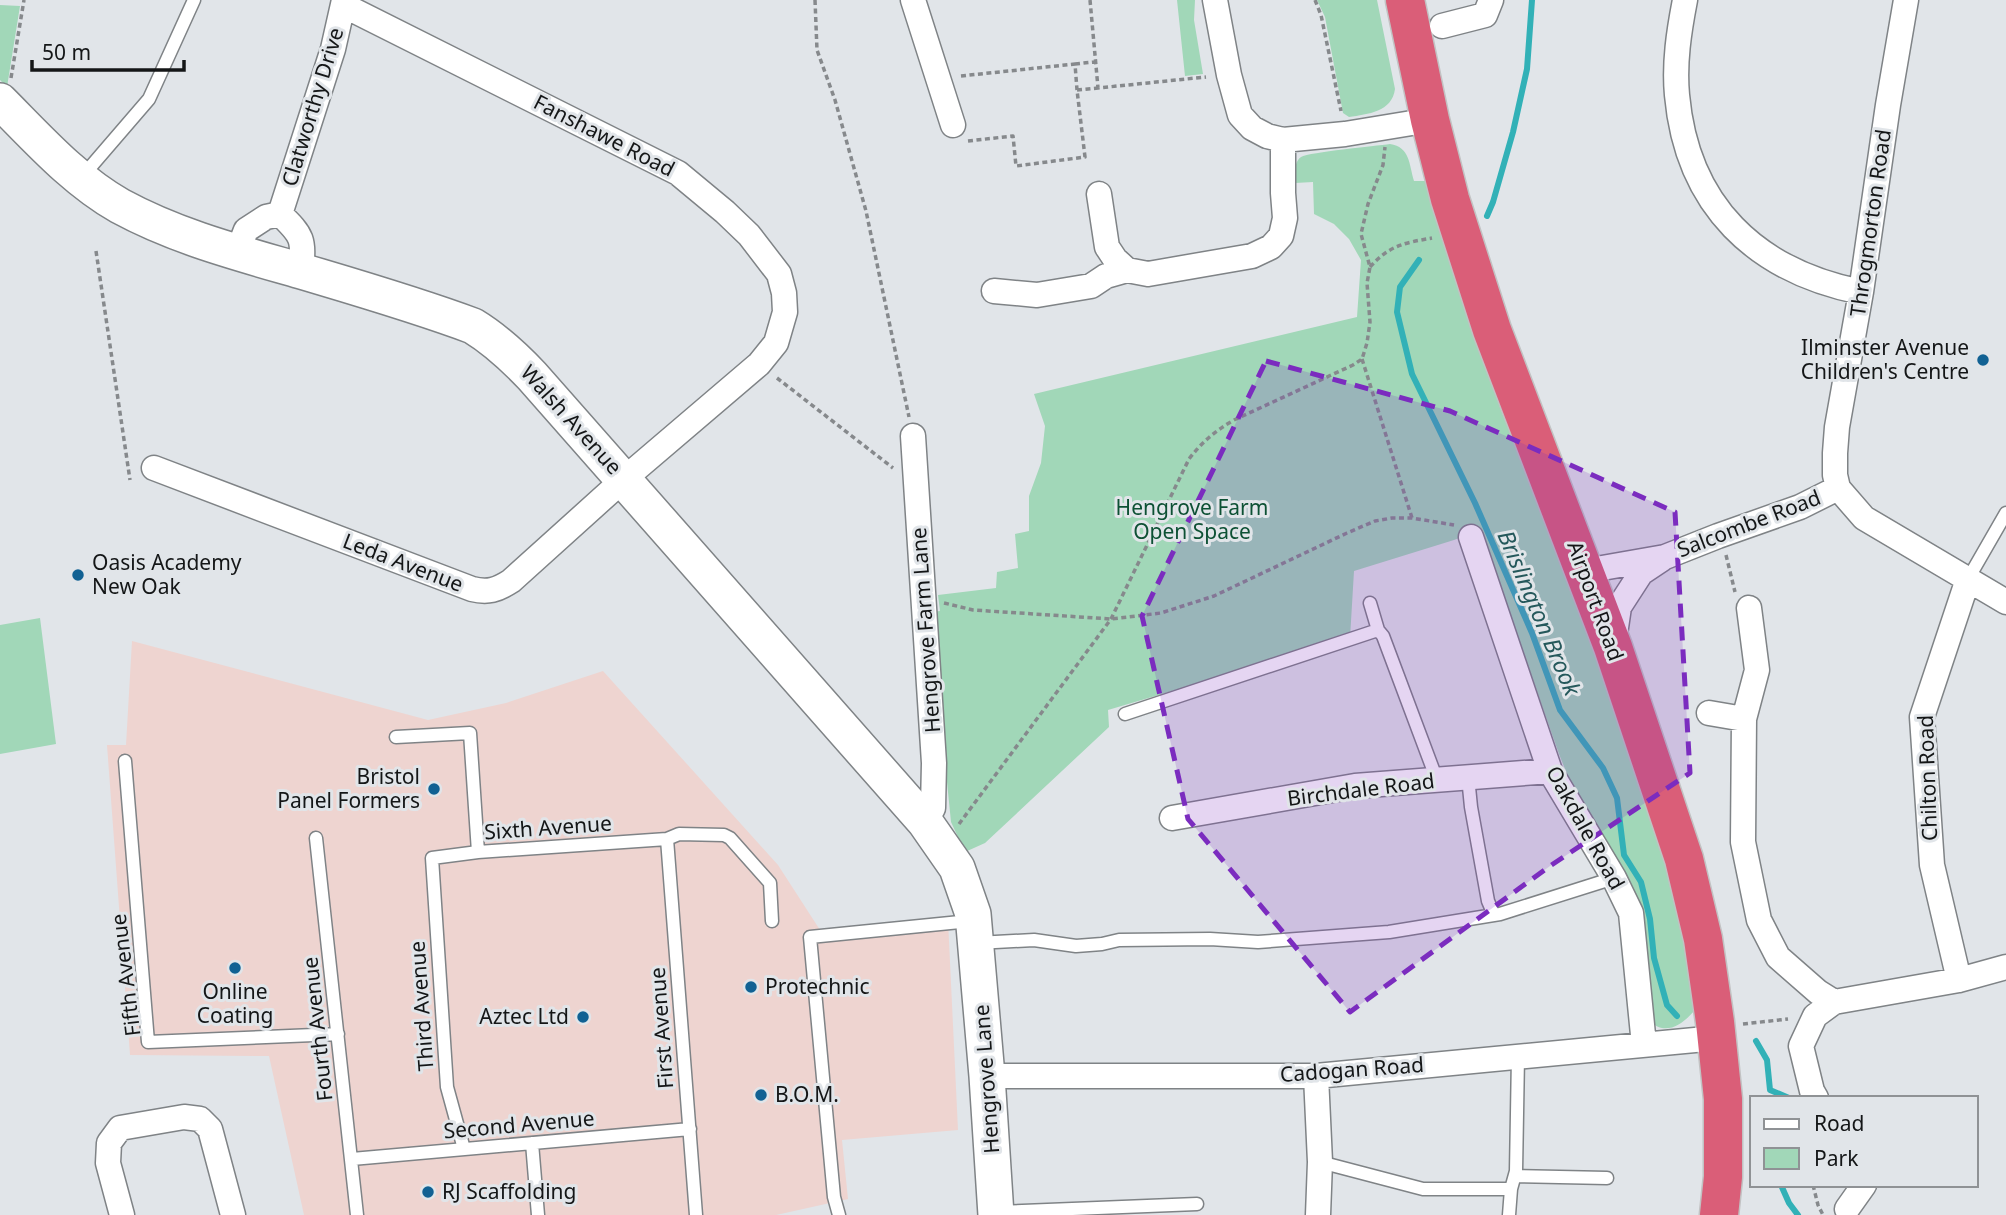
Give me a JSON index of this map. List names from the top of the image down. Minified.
{"streets":{"highway":["Airport Road"],"street":["Clatworthy Drive","Fanshawe Road","Throgmorton Road","Walsh Avenue","Salcombe Road","Leda Avenue","Hengrove Farm Lane","Chilton Road","Birchdale Road","Oakdale Road","Cadogan Road","Hengrove Lane"],"lane":["Sixth Avenue","Fifth Avenue","Third Avenue","First Avenue","Fourth Avenue","Second Avenue"]},"crossings":[["Clatworthy Drive","Fanshawe Road"],["Clatworthy Drive","Walsh Avenue"],["Fanshawe Road","Walsh Avenue"],["Fanshawe Road","Leda Avenue"],["Throgmorton Road","Salcombe Road"],["Walsh Avenue","Leda Avenue"],["Walsh Avenue","Hengrove Farm Lane"],["Walsh Avenue","Hengrove Lane"],["Salcombe Road","Airport Road"],["Salcombe Road","Chilton Road"],["Airport Road","Cadogan Road"],["Birchdale Road","Oakdale Road"],["Sixth Avenue","Third Avenue"],["Sixth Avenue","First Avenue"],["Oakdale Road","Cadogan Road"],["Fifth Avenue","Fourth Avenue"],["Third Avenue","Second Avenue"],["First Avenue","Second Avenue"],["Fourth Avenue","Second Avenue"],["Cadogan Road","Hengrove Lane"]],"water":["Brislington Brook"],"parks":["Hengrove Farm Open Space"],"places":["Ilminster Avenue Children's Centre","Oasis Academy New Oak","Bristol Panel Formers","Online Coating","Protechnic","Aztec Ltd","B.O.M.","RJ Scaffolding"],"legend":["Road","Park"],"scale_bar":"50 m"}
